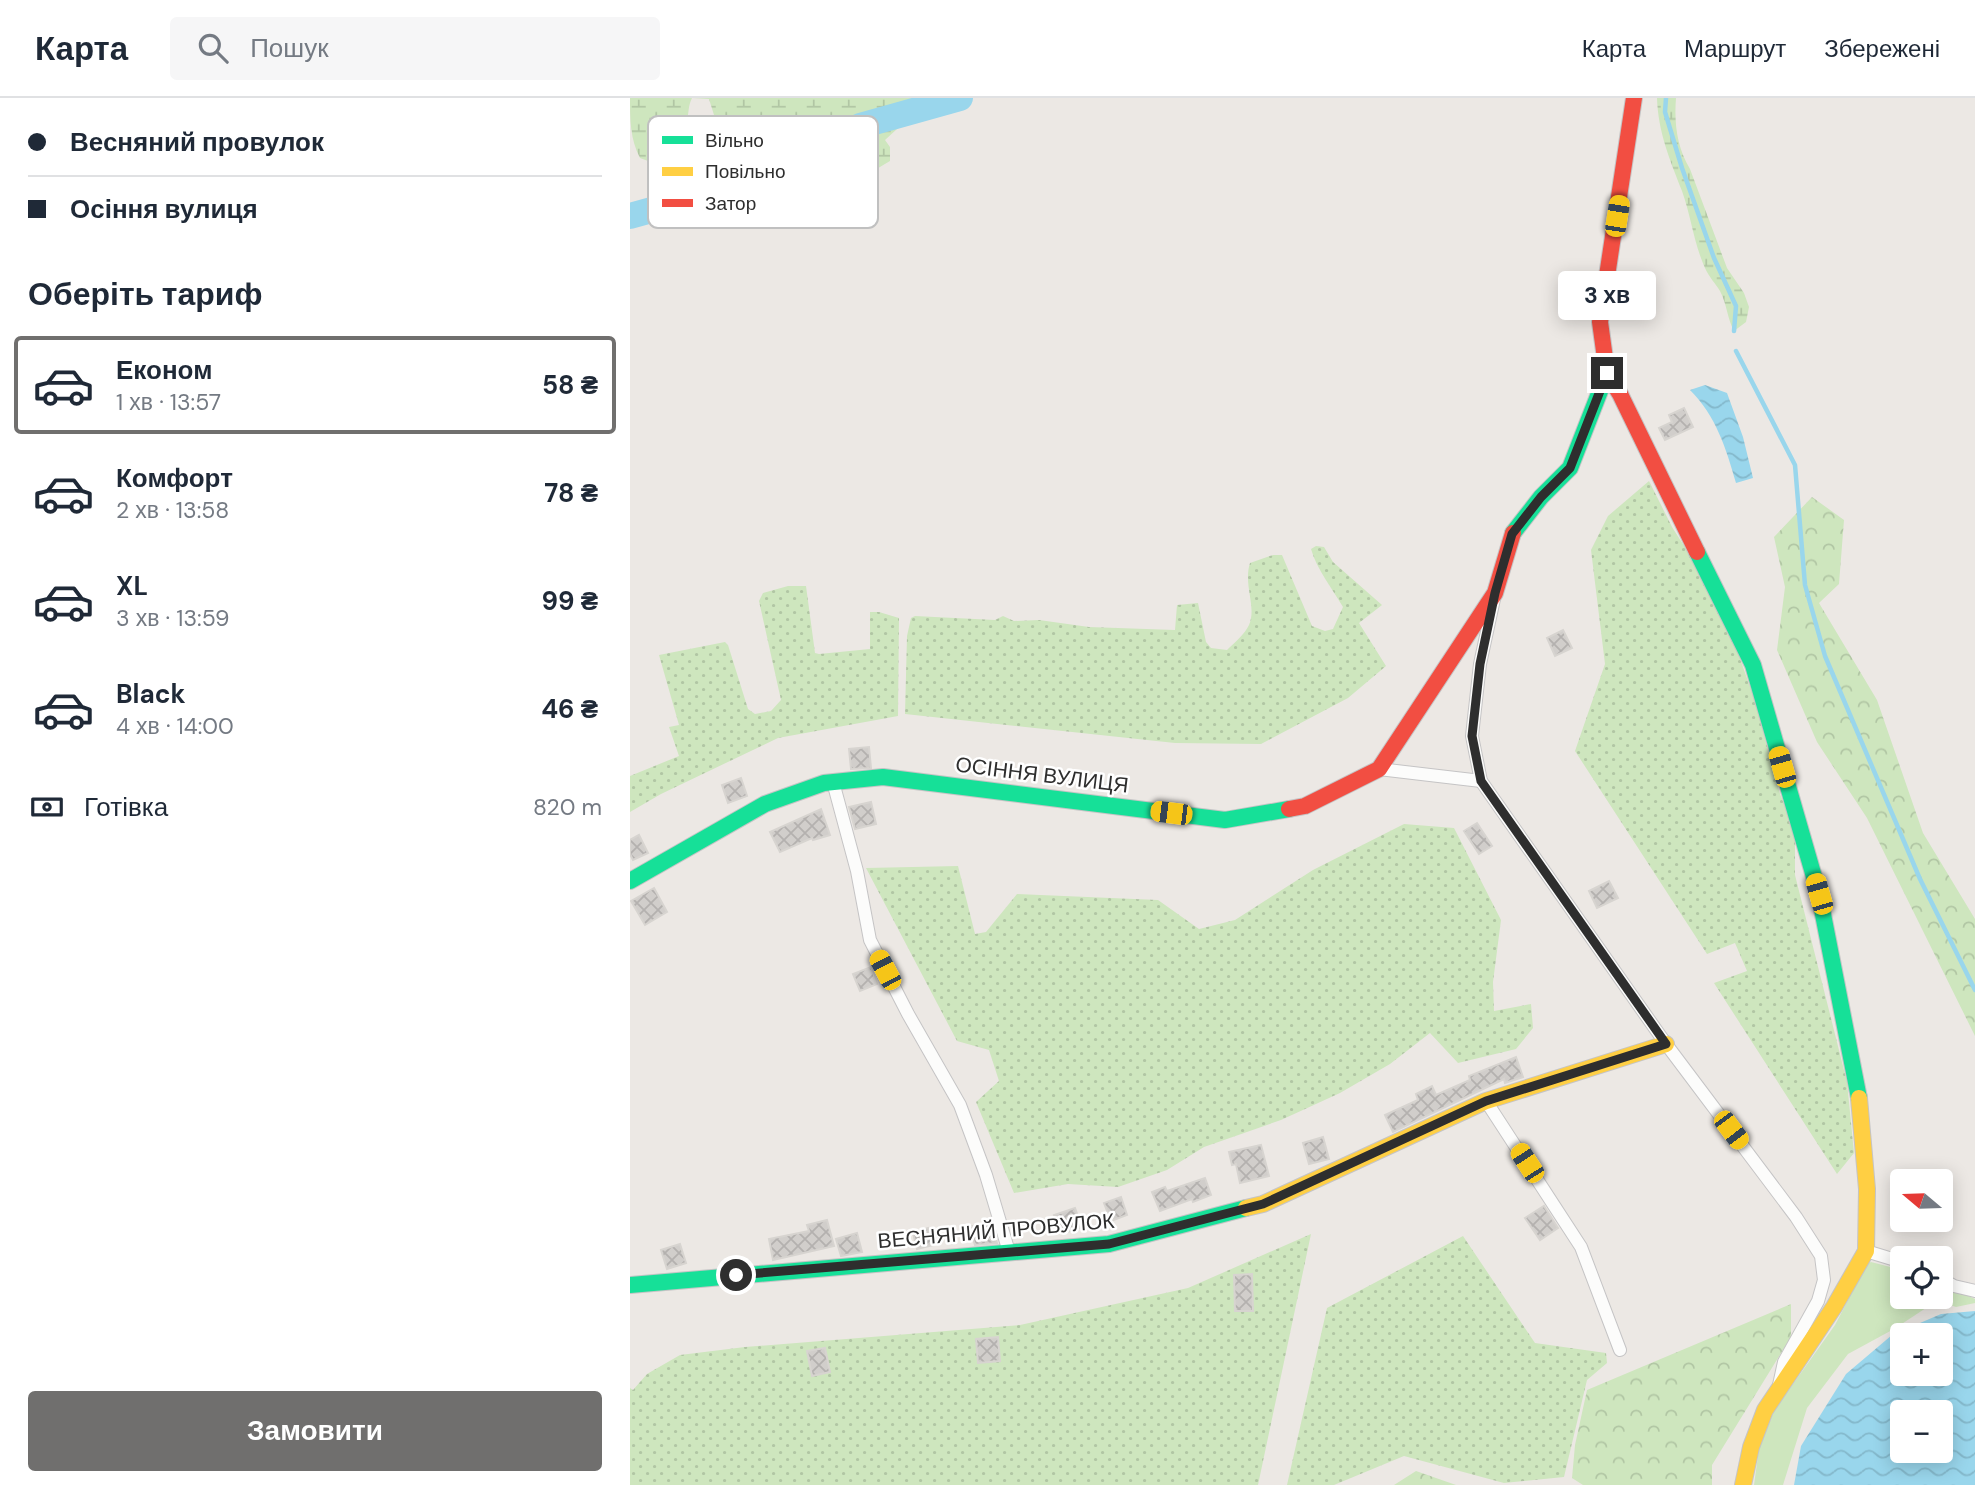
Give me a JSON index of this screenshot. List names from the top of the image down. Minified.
{"streets":{"street":["ОСІННЯ ВУЛИЦЯ","ВЕСНЯНИЙ ПРОВУЛОК"]},"legend":["Вільно","Повільно","Затор"],"north":"left","page":{"header":"Карта","search":"Пошук","nav":["Карта","Маршрут","Збережені"],"banner":["Весняний провулок","Осіння вулиця"],"heading":"Оберіть тариф","bubble":"3 хв","list":[{"name":"Економ","note":"1 хв · 13:57","value":"58 ₴"},{"name":"Комфорт","note":"2 хв · 13:58","value":"78 ₴"},{"name":"XL","note":"3 хв · 13:59","value":"99 ₴"},{"name":"Black","note":"4 хв · 14:00","value":"46 ₴"}],"pay":["Готівка","820 m"],"map_buttons":["+","−"],"buttons":"Замовити"}}
